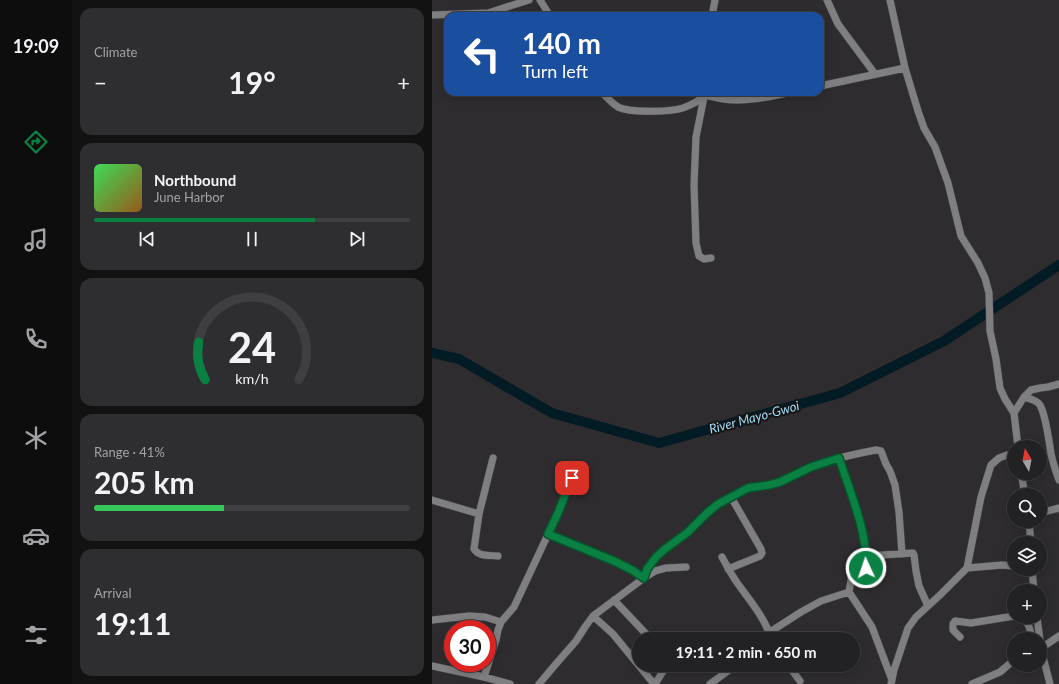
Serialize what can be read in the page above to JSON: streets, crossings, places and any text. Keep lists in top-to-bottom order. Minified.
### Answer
{"water":["River Mayo-Gwoi"],"north":"top","page":{"tabs":"19:09","tile":["Climate",["Range · 41%","205 km"],["Arrival","19:11"]],"turn":["140 m","Turn left"],"heat":["−","19°","+"],"song":["Northbound","June Harbor"],"map_buttons":["+","−"],"limit":"30","trip":"19:11 · 2 min · 650 m","gauge":["24","km/h"]}}
